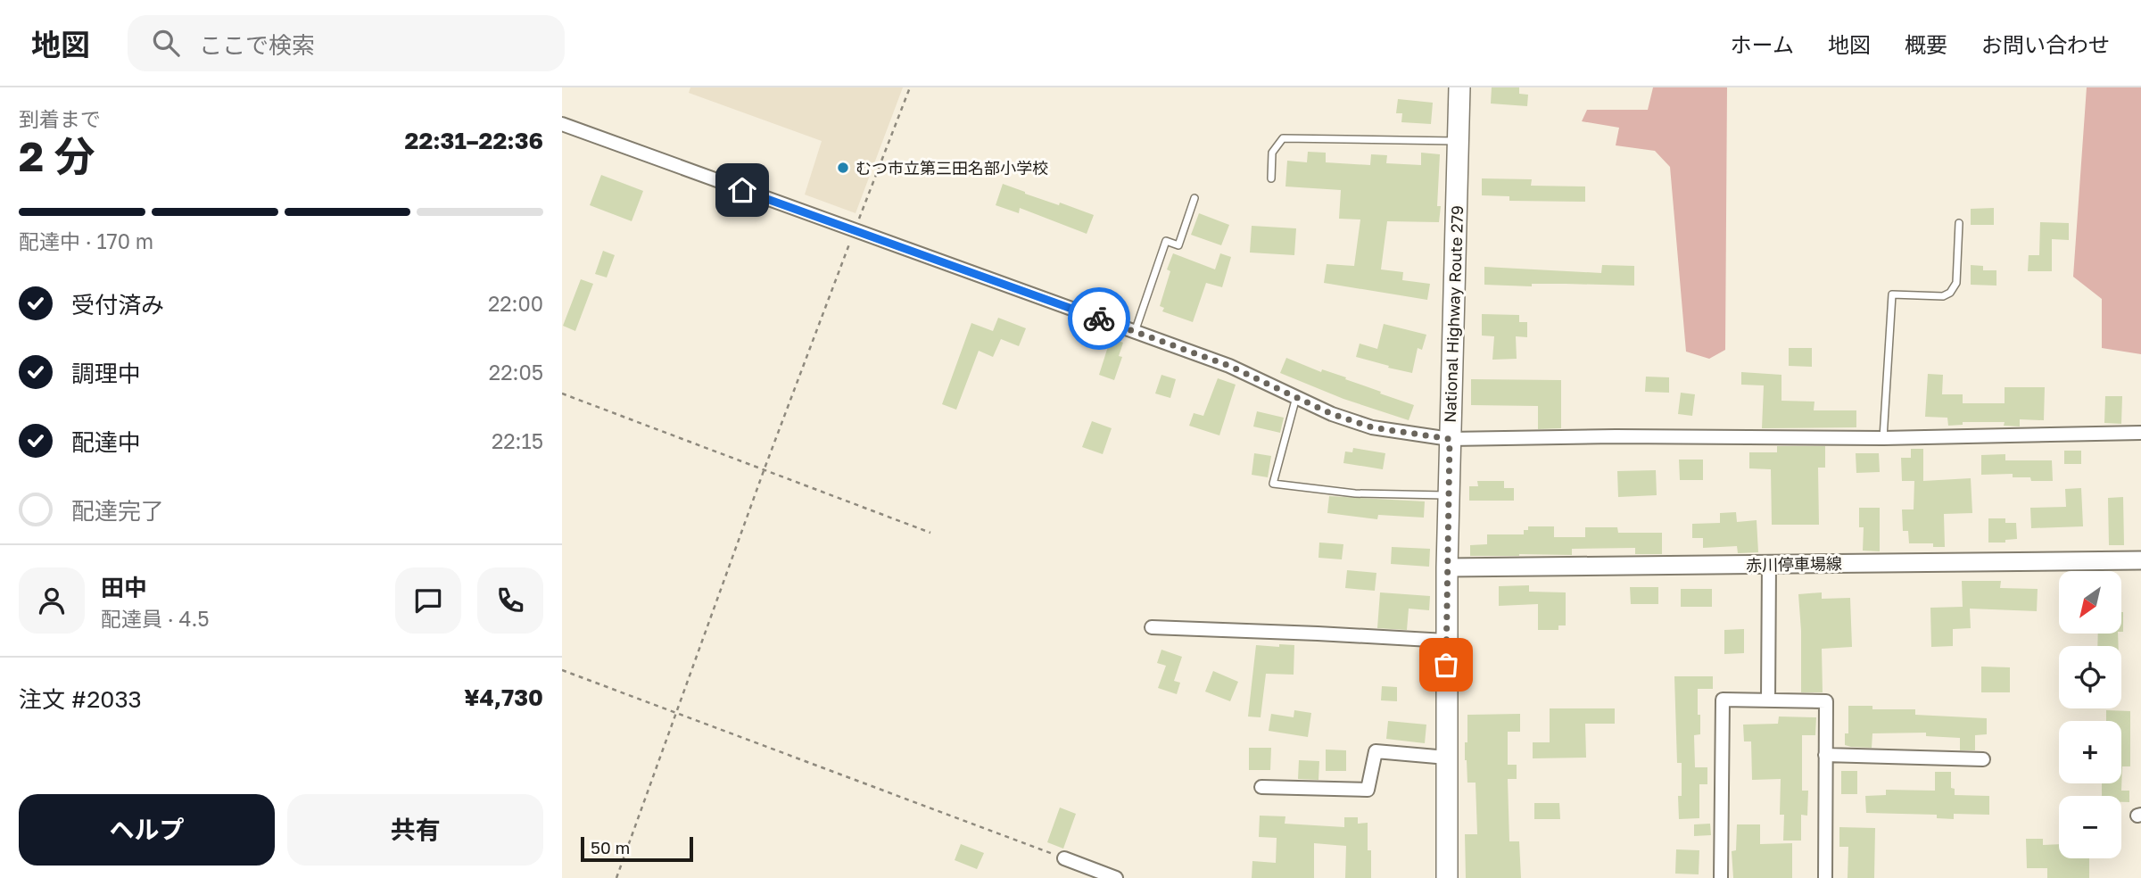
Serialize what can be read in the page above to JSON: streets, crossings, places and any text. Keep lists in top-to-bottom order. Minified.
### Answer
{"streets":{"highway":["National Highway Route 279"],"main road":["赤川停車場線"]},"crossings":[["National Highway Route 279","赤川停車場線"]],"places":["むつ市立第三田名部小学校"],"scale_bar":"50 m","north":"bottom left","page":{"header":"地図","search":"ここで検索","nav":["ホーム","地図","概要","お問い合わせ"],"heading":["2 分","到着まで","22:31–22:36"],"panel":["田中","配達員 · 4.5","注文 #2033","¥4,730"],"bar":"配達中 · 170 m","list":[["受付済み","22:00"],["調理中","22:05"],["配達中","22:15"],"配達完了"],"map_buttons":["+","−"],"buttons":["ヘルプ","共有"],"scale":"50 m"}}
